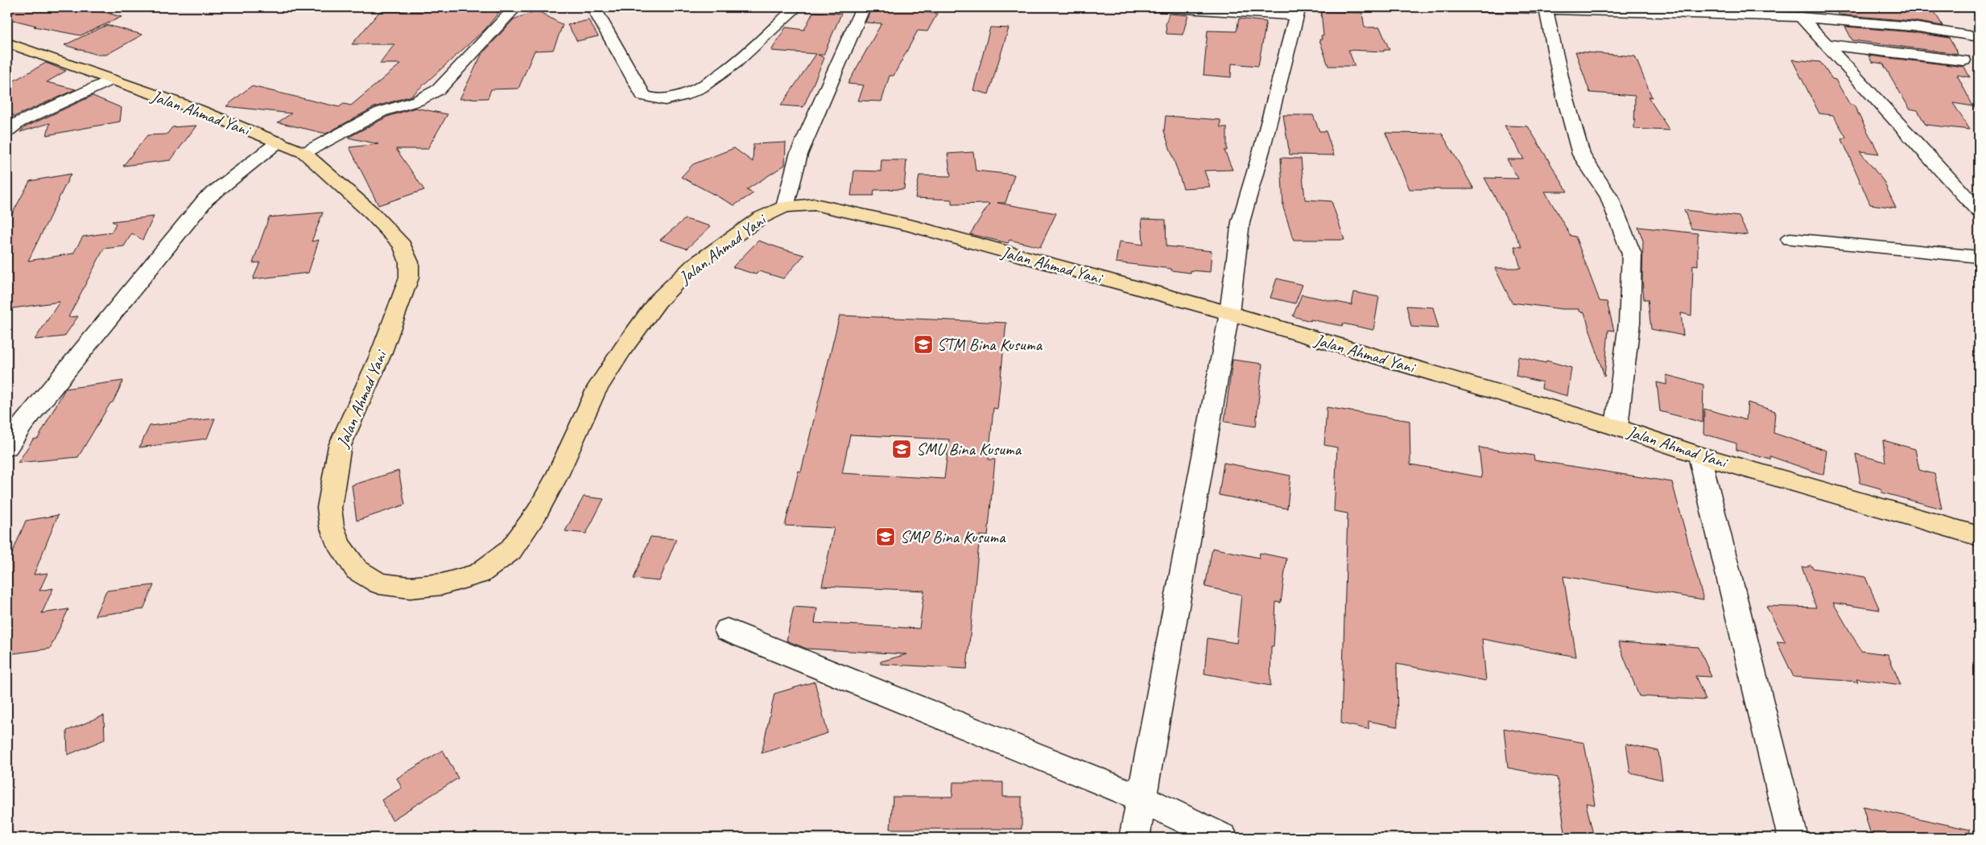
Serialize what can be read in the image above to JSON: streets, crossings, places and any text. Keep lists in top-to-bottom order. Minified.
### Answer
{"streets":{"highway":["Jalan Ahmad Yani"]},"places":{"school or university":["STM Bina Kusuma","SMU Bina Kusuma","SMP Bina Kusuma"]}}
